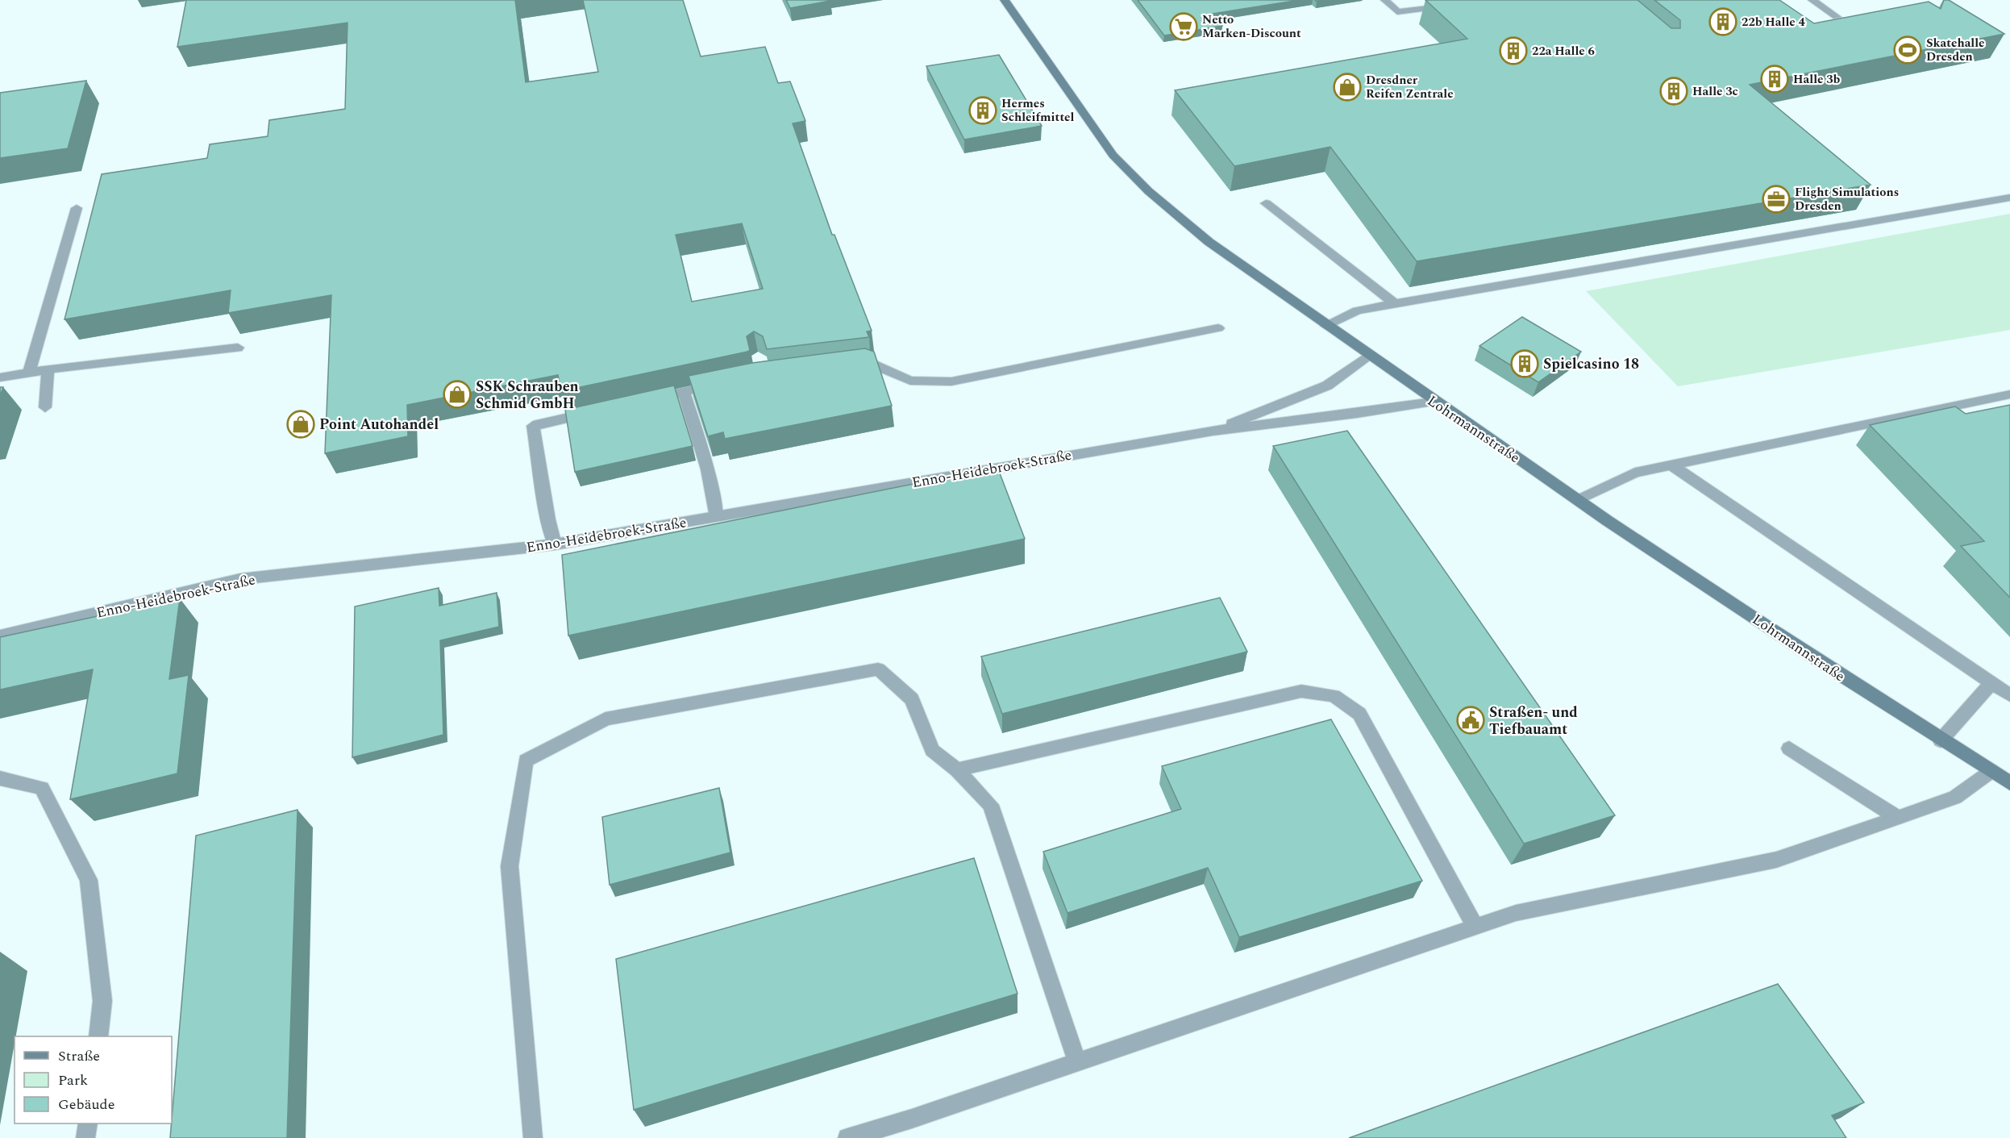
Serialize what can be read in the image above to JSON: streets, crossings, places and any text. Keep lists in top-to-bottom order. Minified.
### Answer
{"streets":{"street":["Lohrmannstraße","Enno-Heidebroek-Straße"]},"crossings":[["Lohrmannstraße","Enno-Heidebroek-Straße"]],"places":{"building":["22b Halle 4","22a Halle 6","Halle 3b","Halle 3c","Hermes Schleifmittel","Spielcasino 18"],"supermarket":["Netto Marken-Discount"],"sports":["Skatehalle Dresden"],"shop":["Dresdner Reifen Zentrale","SSK Schrauben Schmid GmbH","Point Autohandel"],"office":["Flight Simulations Dresden"],"public building":["Straßen- und Tiefbauamt"]},"legend":["Straße","Park","Gebäude"]}
